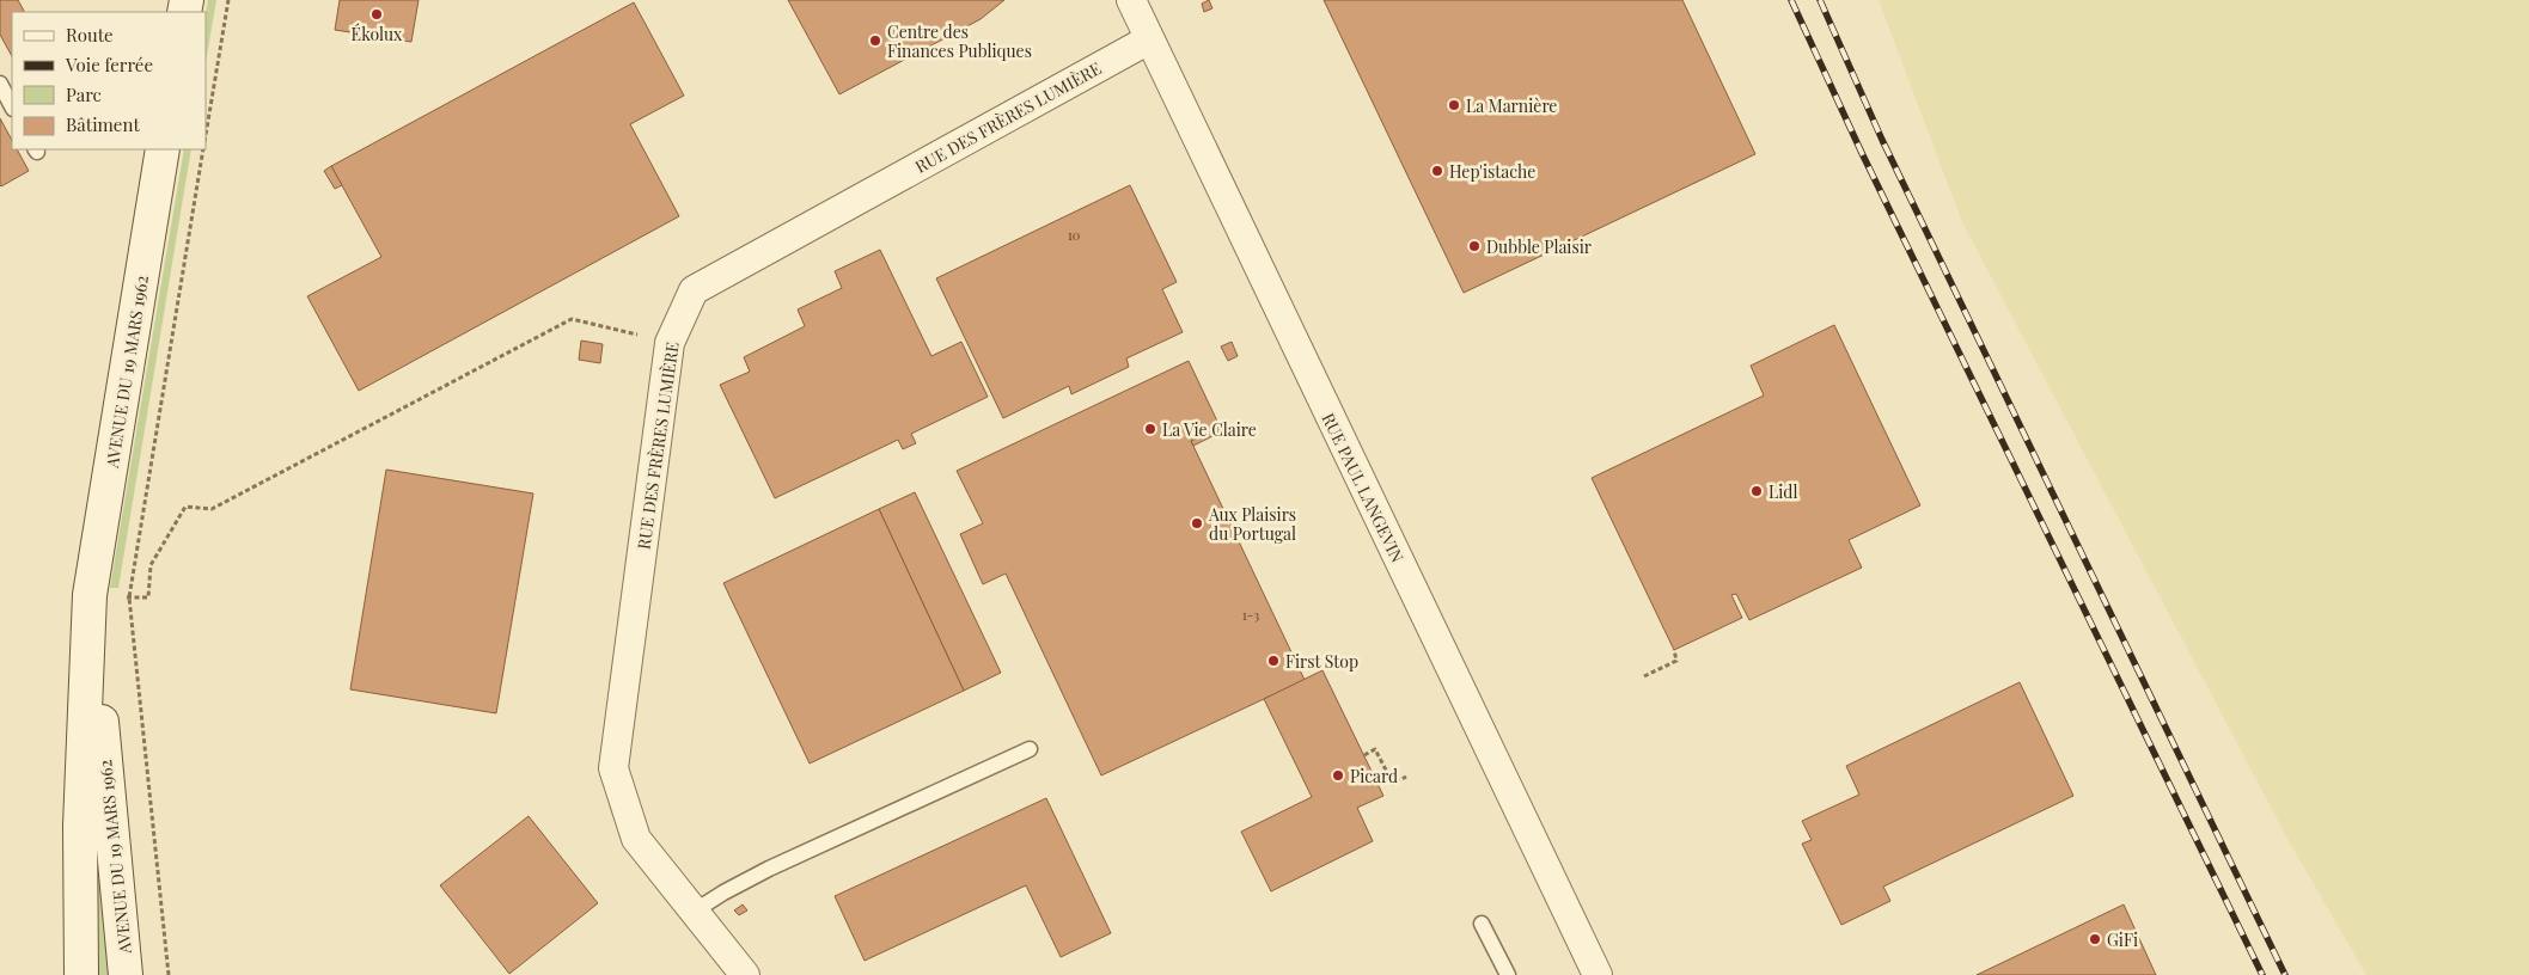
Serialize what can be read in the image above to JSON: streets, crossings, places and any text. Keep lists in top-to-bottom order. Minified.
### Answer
{"streets":{"main road":["AVENUE DU 19 MARS 1962"],"street":["RUE DES FRÈRES LUMIÈRE","RUE PAUL LANGEVIN"]},"crossings":[["RUE DES FRÈRES LUMIÈRE","RUE PAUL LANGEVIN"]],"places":["Ékolux","Centre des Finances Publiques","La Marnière","Hep'istache","Dubble Plaisir","La Vie Claire","Lidl","Aux Plaisirs du Portugal","First Stop","Picard","GiFi"],"house_numbers":["10","1-3"],"legend":["Route","Voie ferrée","Parc","Bâtiment"]}
